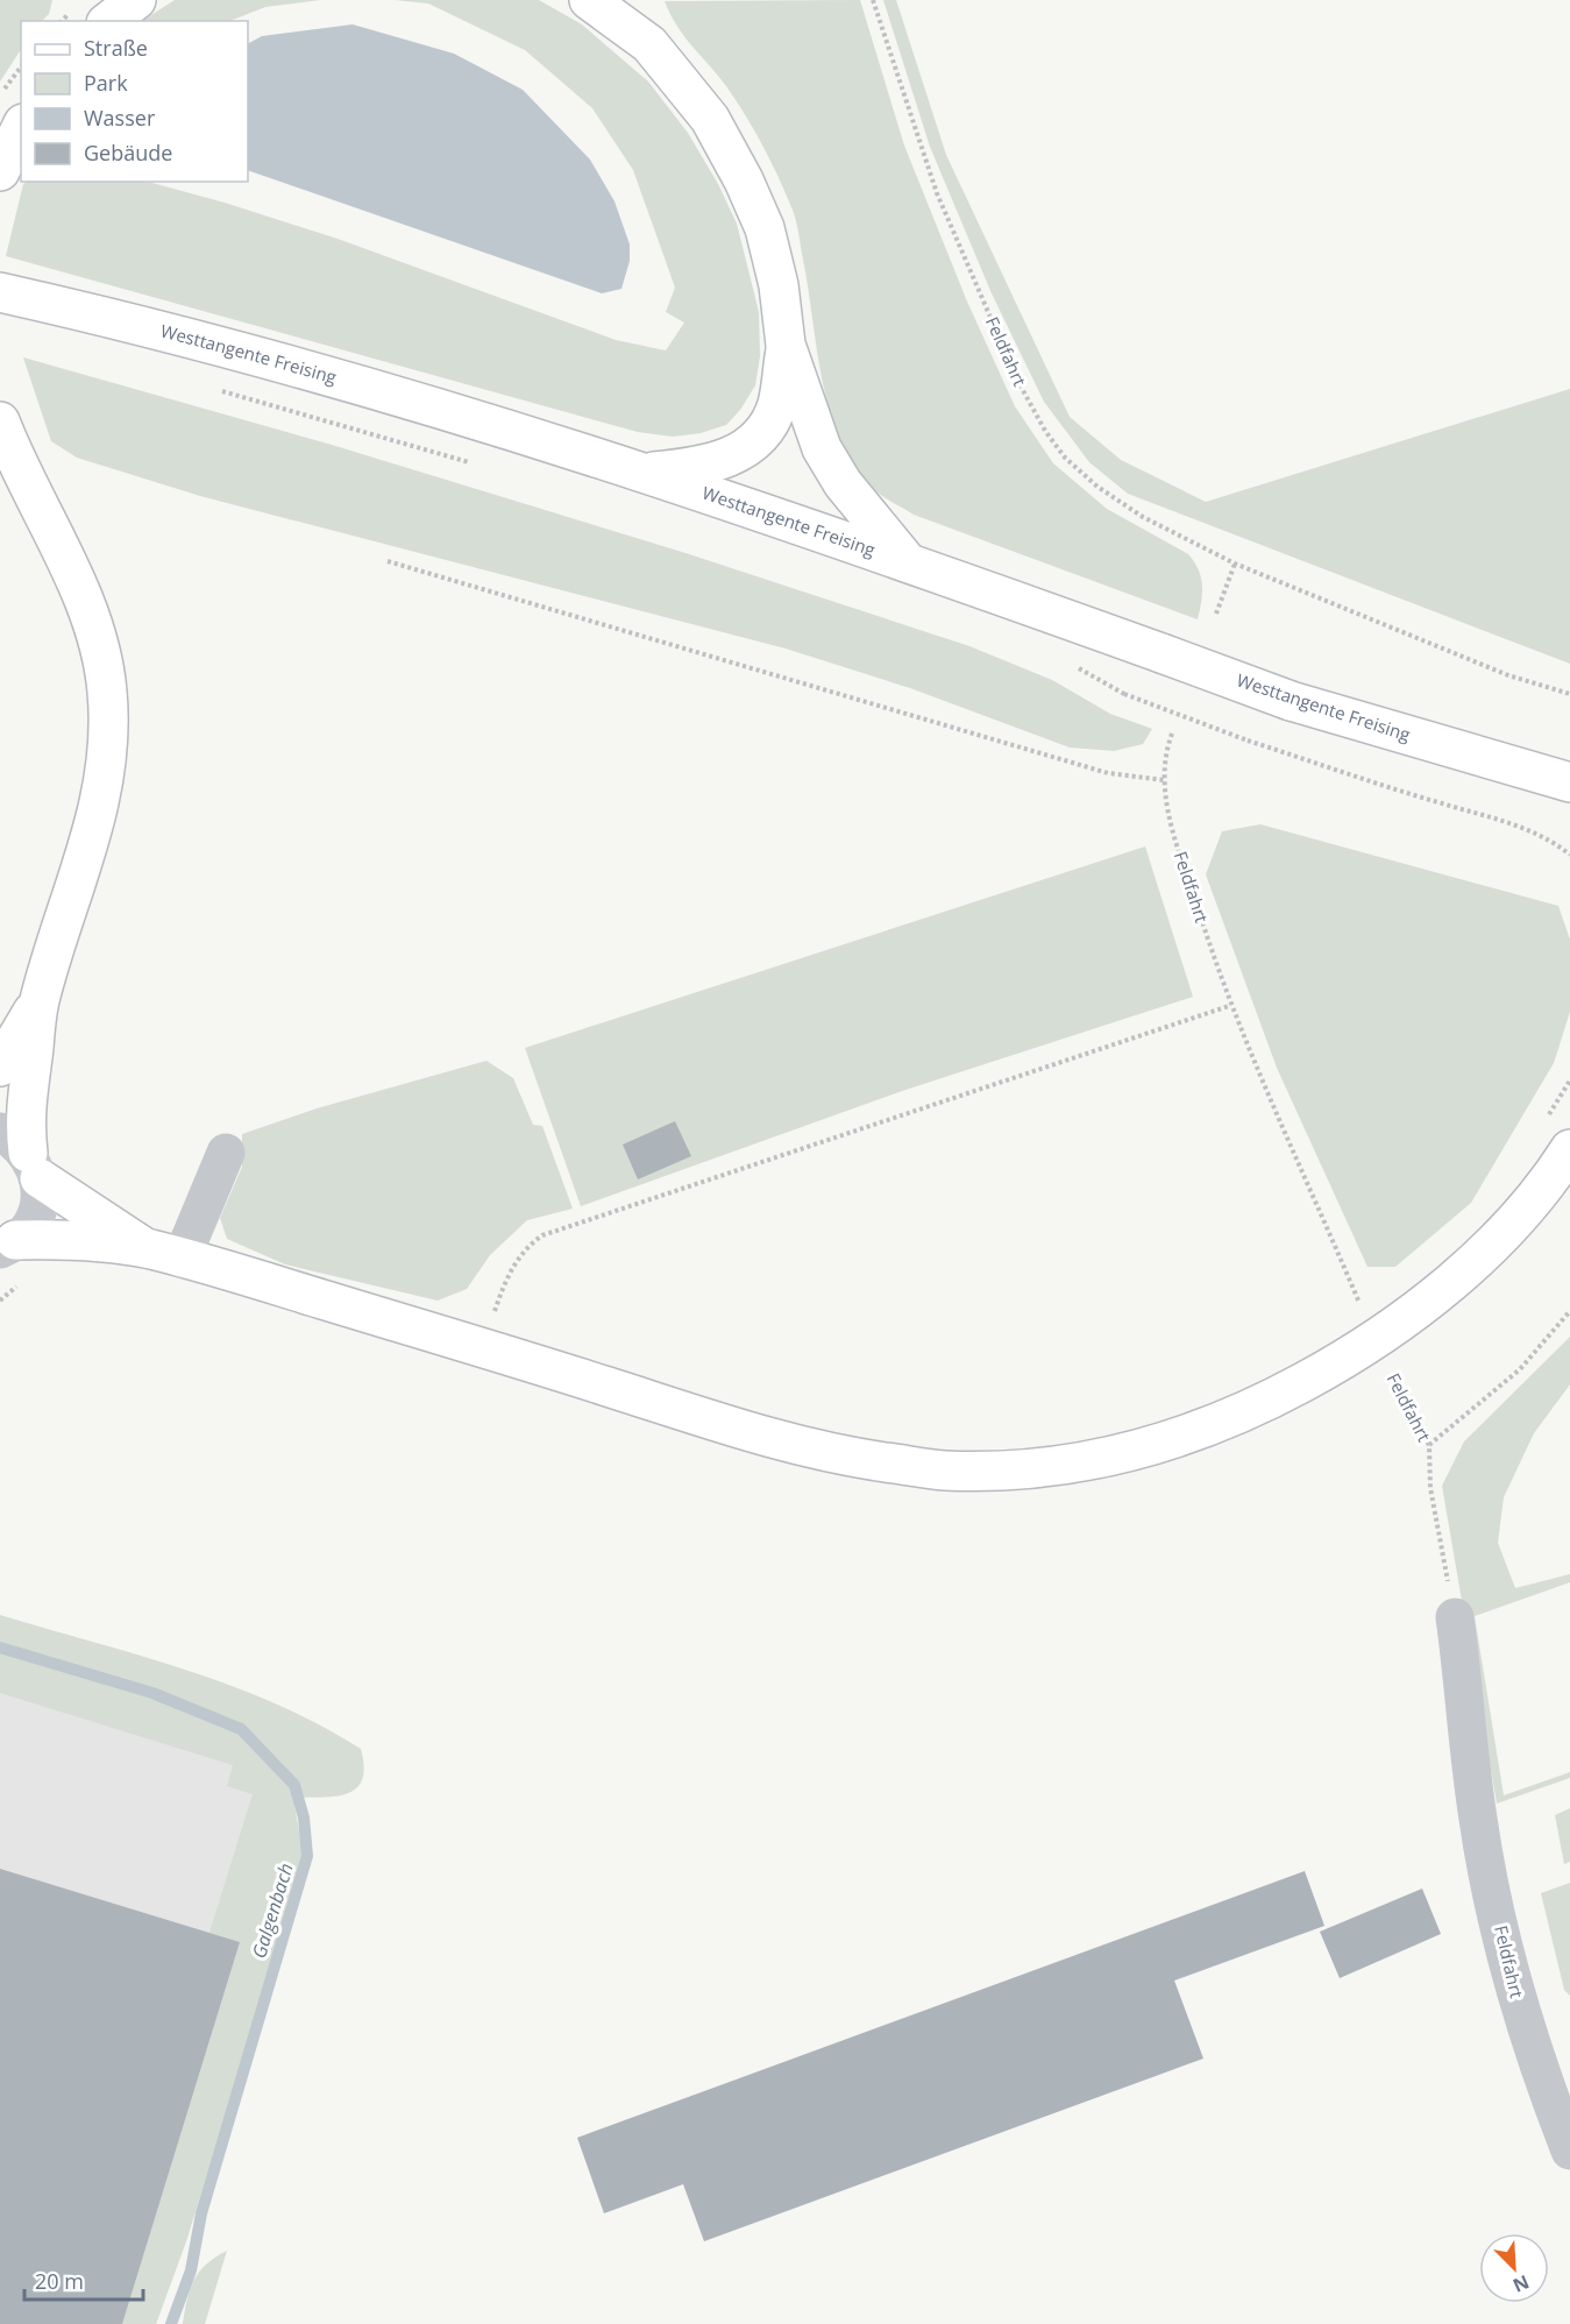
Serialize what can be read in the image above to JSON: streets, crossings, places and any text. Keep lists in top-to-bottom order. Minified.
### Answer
{"streets":{"main road":["Westtangente Freising"],"street":["Feldfahrt"]},"water":["Galgenbach"],"legend":["Straße","Park","Wasser","Gebäude"],"scale_bar":"20 m","north":"bottom right"}
